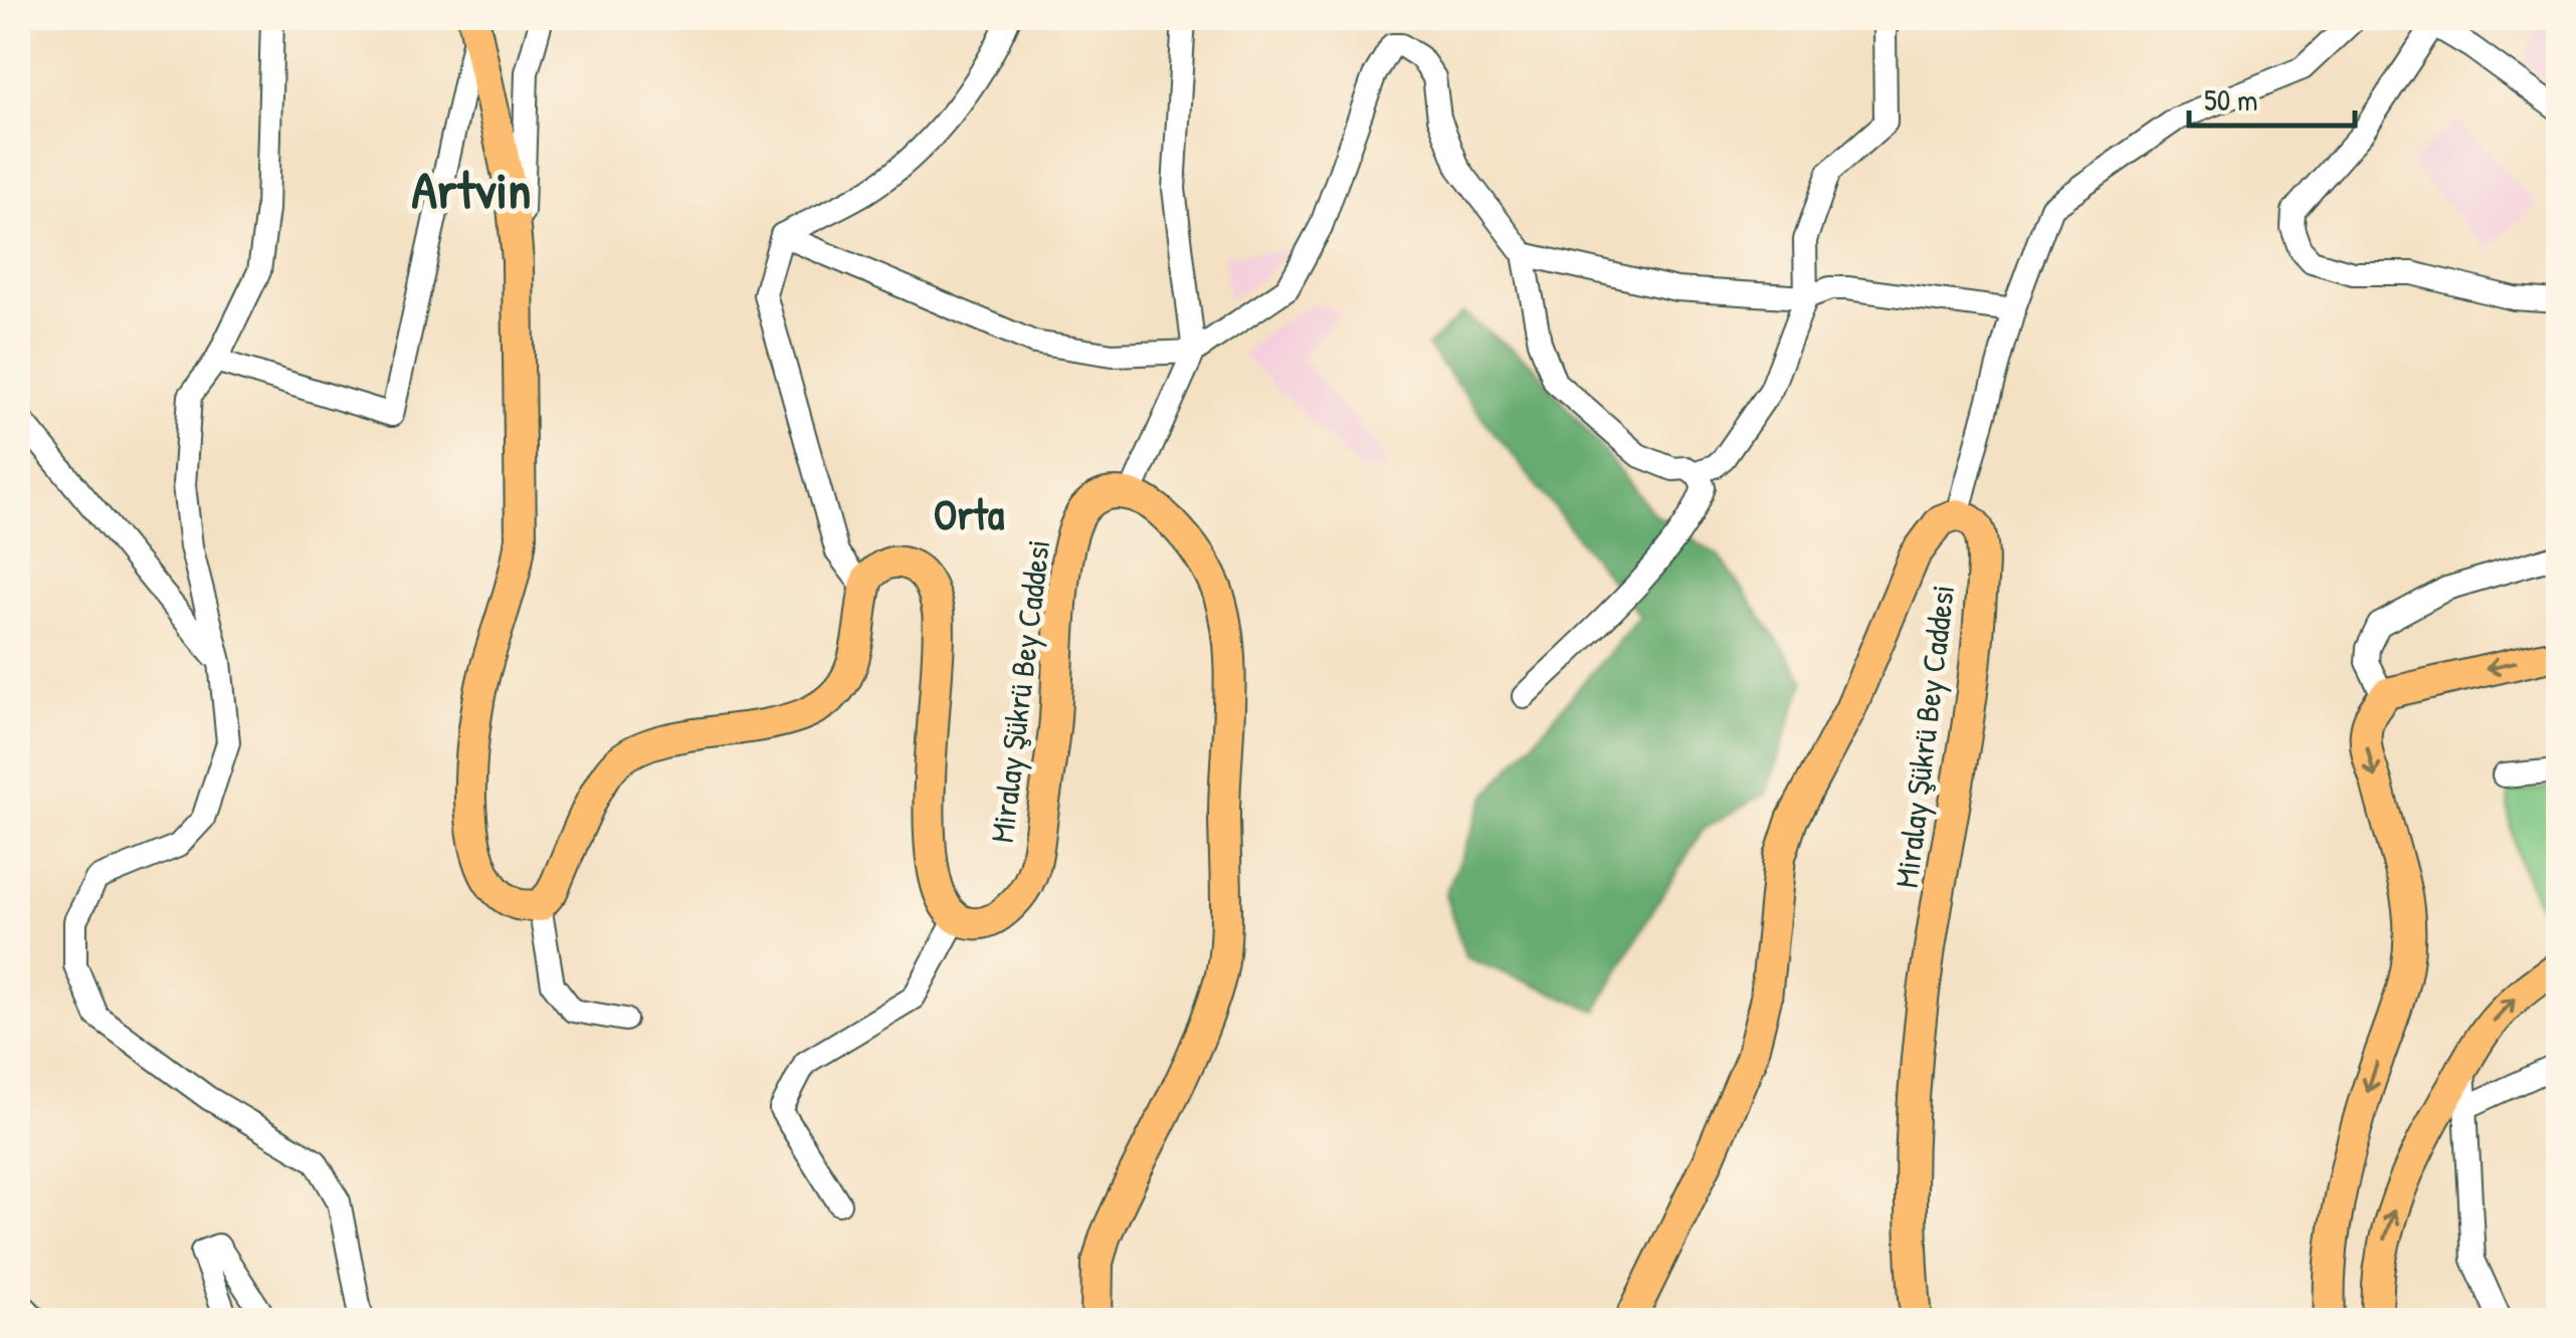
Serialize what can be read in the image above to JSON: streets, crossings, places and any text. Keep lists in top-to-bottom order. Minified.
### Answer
{"streets":{"main road":["Miralay Şükrü Bey Caddesi"]},"districts":["Artvin","Orta"],"scale_bar":"50 m"}
